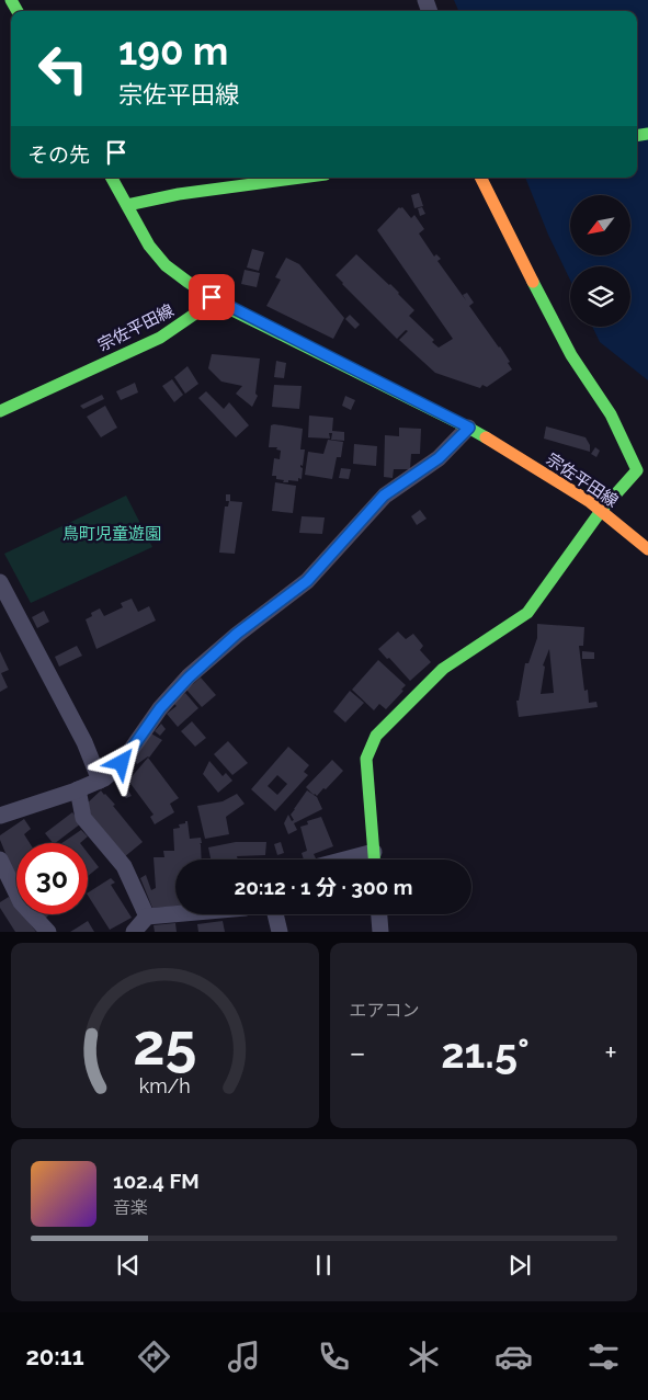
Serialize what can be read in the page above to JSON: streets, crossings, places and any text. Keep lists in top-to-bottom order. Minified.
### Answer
{"streets":{"street":["宗佐平田線"]},"parks":["鳥町児童遊園"],"north":"bottom left","page":{"turn":["190 m","宗佐平田線"],"then":"その先","limit":"30","trip":"20:12 · 1 分 · 300 m","tile":"エアコン","heat":["−","21.5°","+"],"song":["102.4 FM","音楽"],"tabs":"20:11","gauge":["25","km/h"]}}
